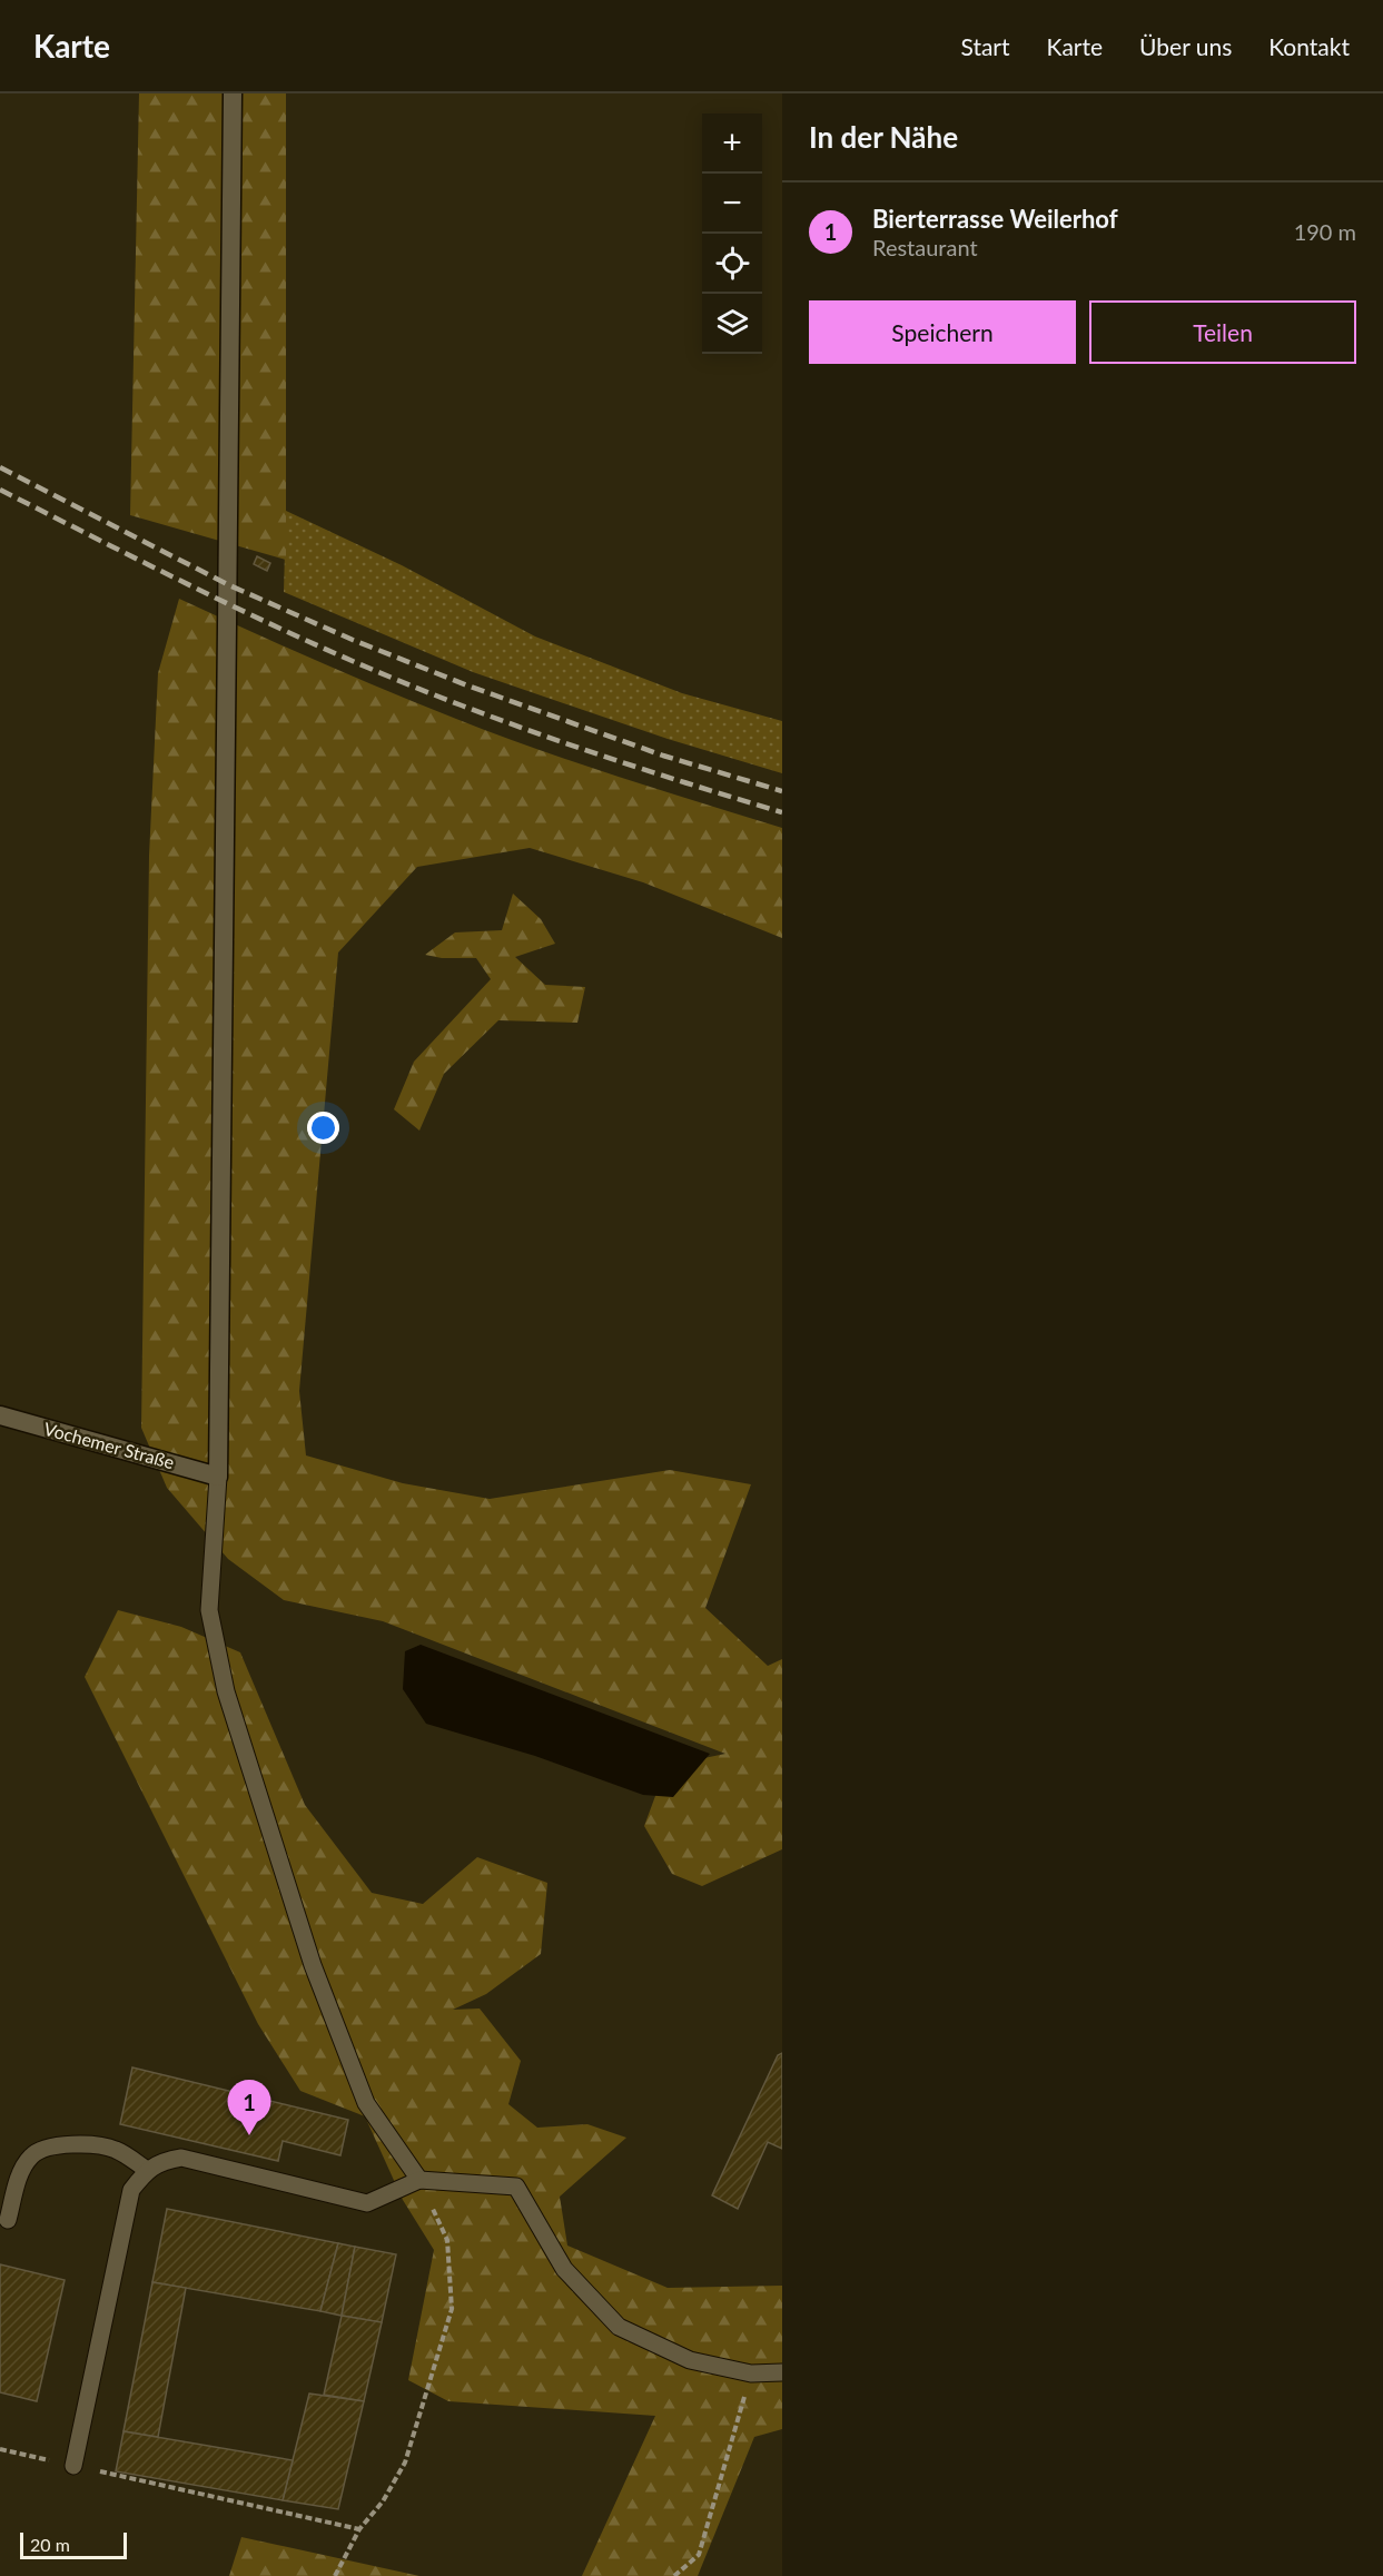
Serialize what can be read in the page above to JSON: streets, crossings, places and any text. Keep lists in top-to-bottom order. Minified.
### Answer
{"streets":{"street":["Vochemer Straße"]},"scale_bar":"20 m","page":{"header":"Karte","nav":["Start","Karte","Über uns","Kontakt"],"heading":"In der Nähe","map_buttons":["+","−"],"list":[{"mark":"1","name":"Bierterrasse Weilerhof","note":"Restaurant","value":"190 m"}],"buttons":["Speichern","Teilen"],"pins":"1","scale":"20 m"}}
